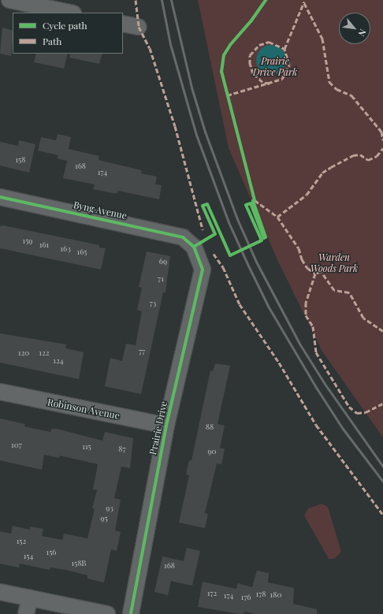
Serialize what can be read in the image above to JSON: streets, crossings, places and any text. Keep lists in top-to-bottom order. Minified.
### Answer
{"streets":{"street":["Byng Avenue","Robinson Avenue","Prairie Drive"]},"crossings":[["Byng Avenue","Prairie Drive"],["Robinson Avenue","Prairie Drive"]],"parks":["Prairie Drive Park","Warden Woods Park"],"house_numbers":["158","168","174","159","161","163","165","69","71","73","77","120","122","124","88","107","115","87","90","93","95","152","156","154","158B","168","172","178","180","174","176"],"legend":["Cycle path","Path"],"north":"bottom right"}
